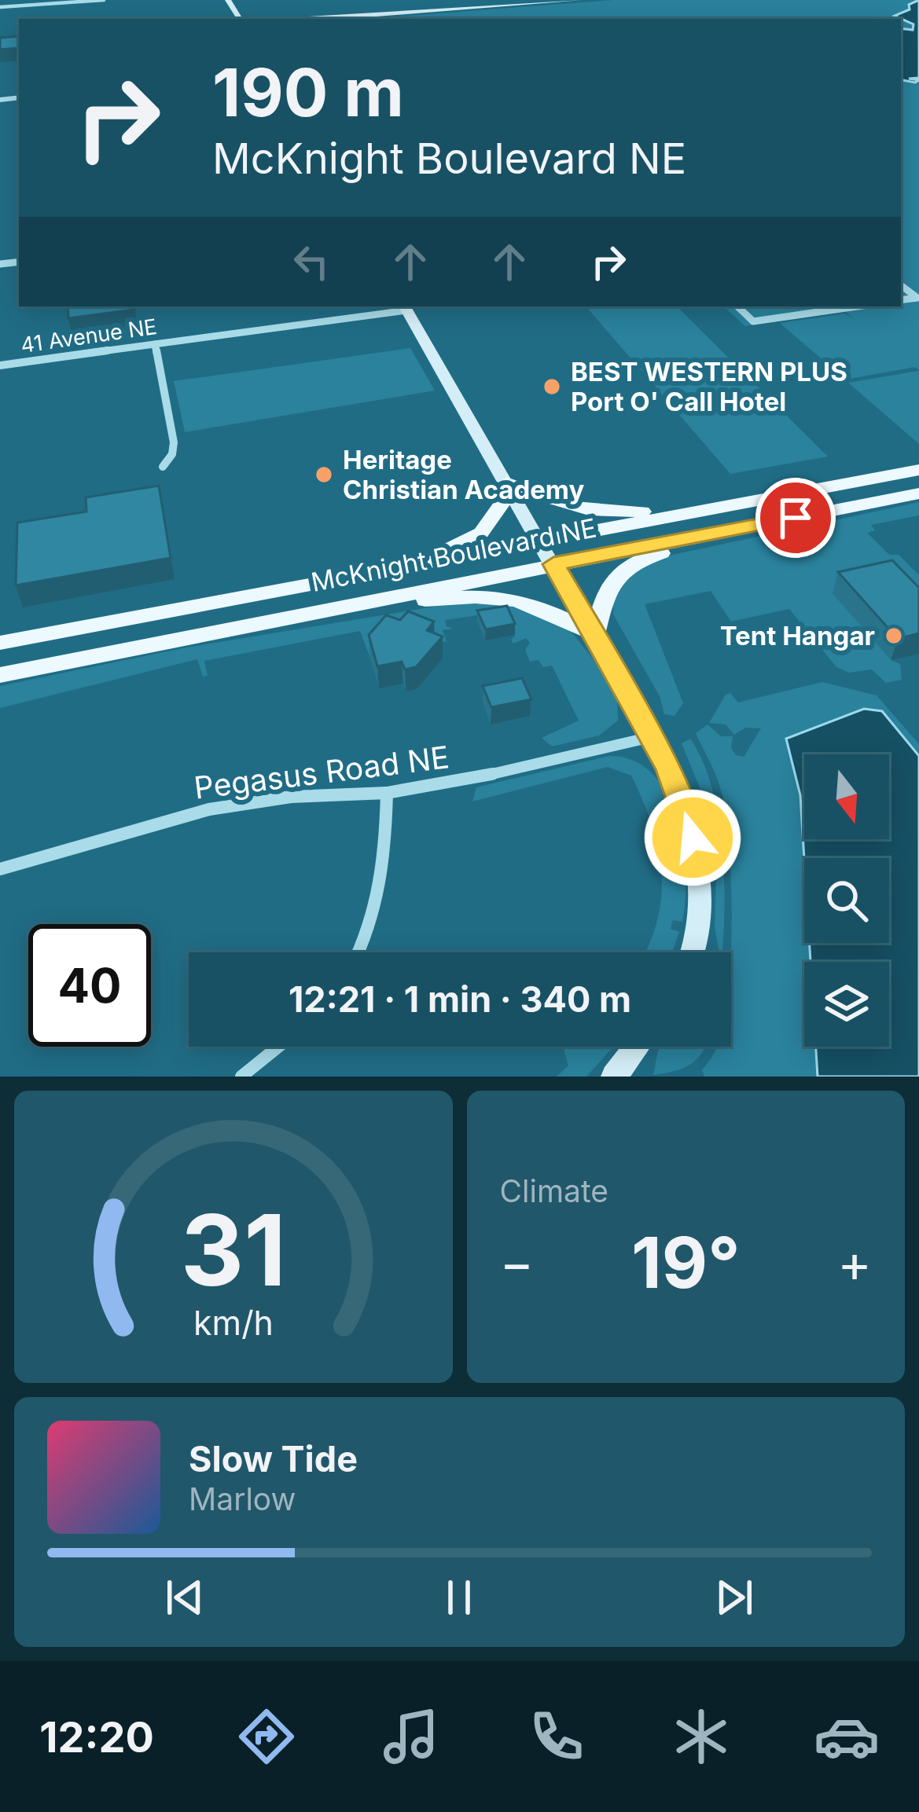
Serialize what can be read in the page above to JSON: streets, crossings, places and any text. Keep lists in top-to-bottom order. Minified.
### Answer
{"streets":{"main road":["McKnight Boulevard NE"],"street":["41 Avenue NE","Pegasus Road NE"]},"places":["BEST WESTERN PLUS Port O' Call Hotel","Heritage Christian Academy","Tent Hangar"],"north":"bottom","page":{"turn":["190 m","McKnight Boulevard NE"],"limit":"40","trip":"12:21 · 1 min · 340 m","tile":"Climate","heat":["−","19°","+"],"song":["Slow Tide","Marlow"],"tabs":"12:20","gauge":["31","km/h"]}}
